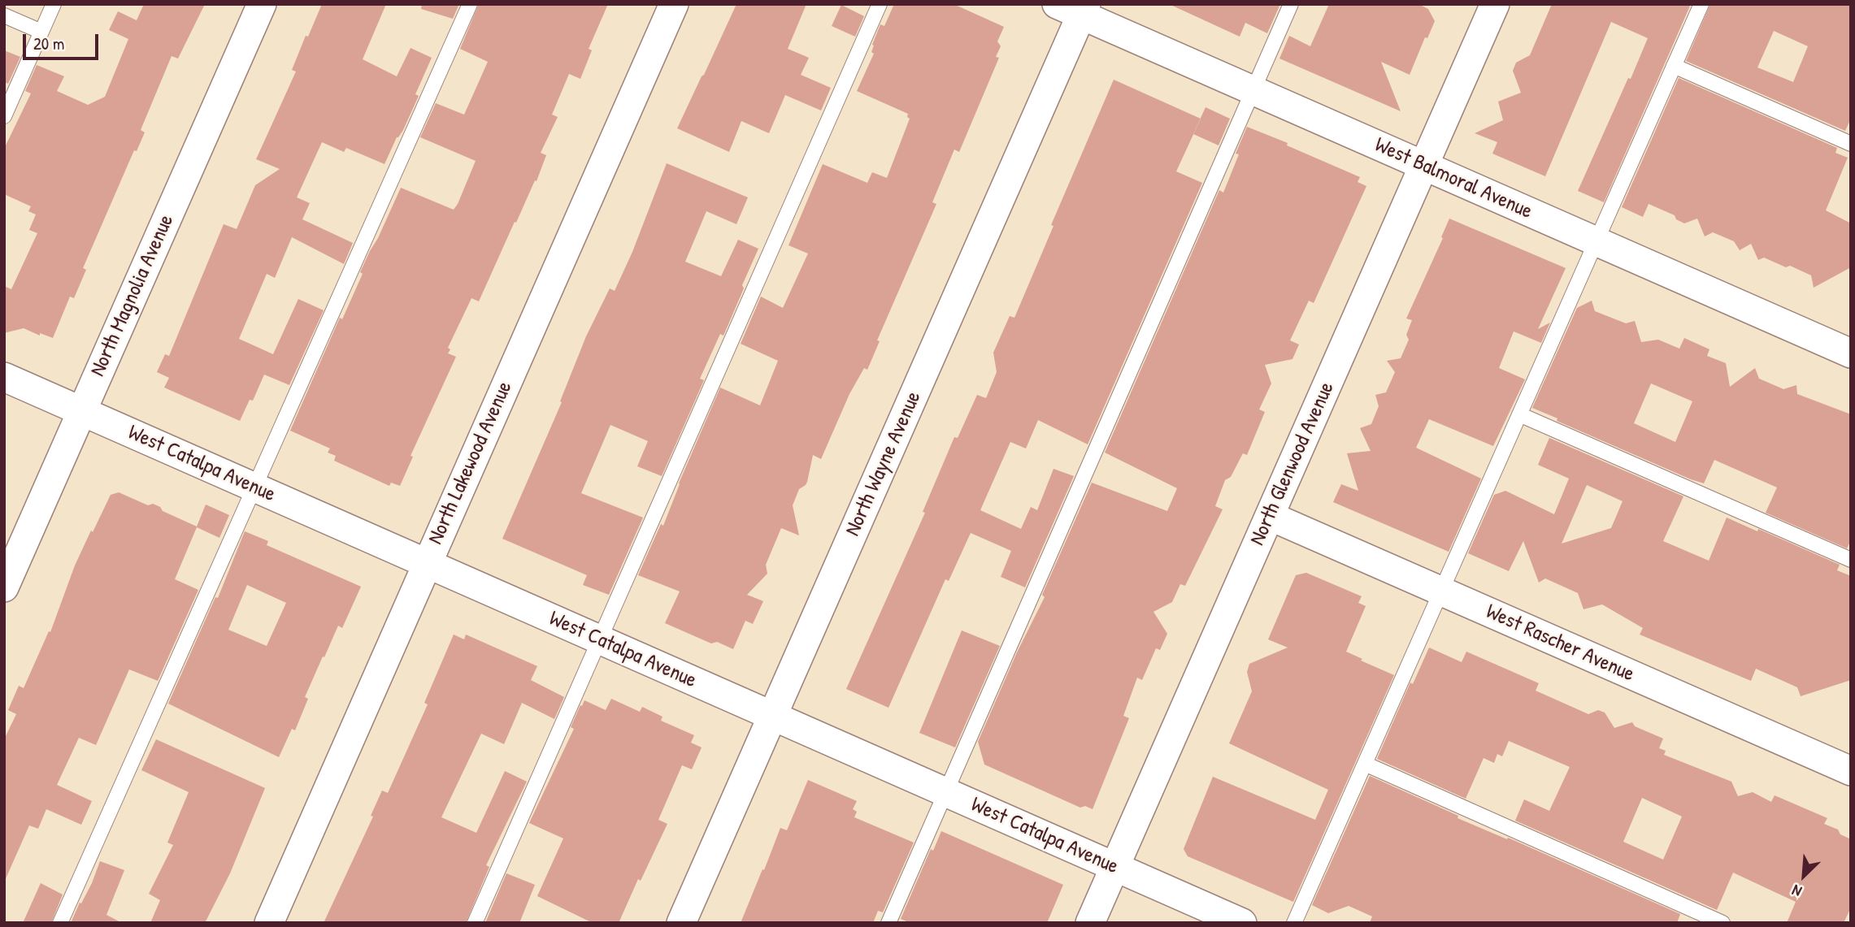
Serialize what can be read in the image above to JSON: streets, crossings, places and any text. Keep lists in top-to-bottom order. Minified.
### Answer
{"streets":{"street":["West Balmoral Avenue","North Magnolia Avenue","North Lakewood Avenue","West Catalpa Avenue","North Wayne Avenue","North Glenwood Avenue","West Rascher Avenue"]},"crossings":[["West Balmoral Avenue","North Wayne Avenue"],["West Balmoral Avenue","North Glenwood Avenue"],["North Magnolia Avenue","West Catalpa Avenue"],["North Lakewood Avenue","West Catalpa Avenue"],["West Catalpa Avenue","North Wayne Avenue"],["West Catalpa Avenue","North Glenwood Avenue"],["North Glenwood Avenue","West Rascher Avenue"]],"scale_bar":"20 m","north":"bottom left"}
